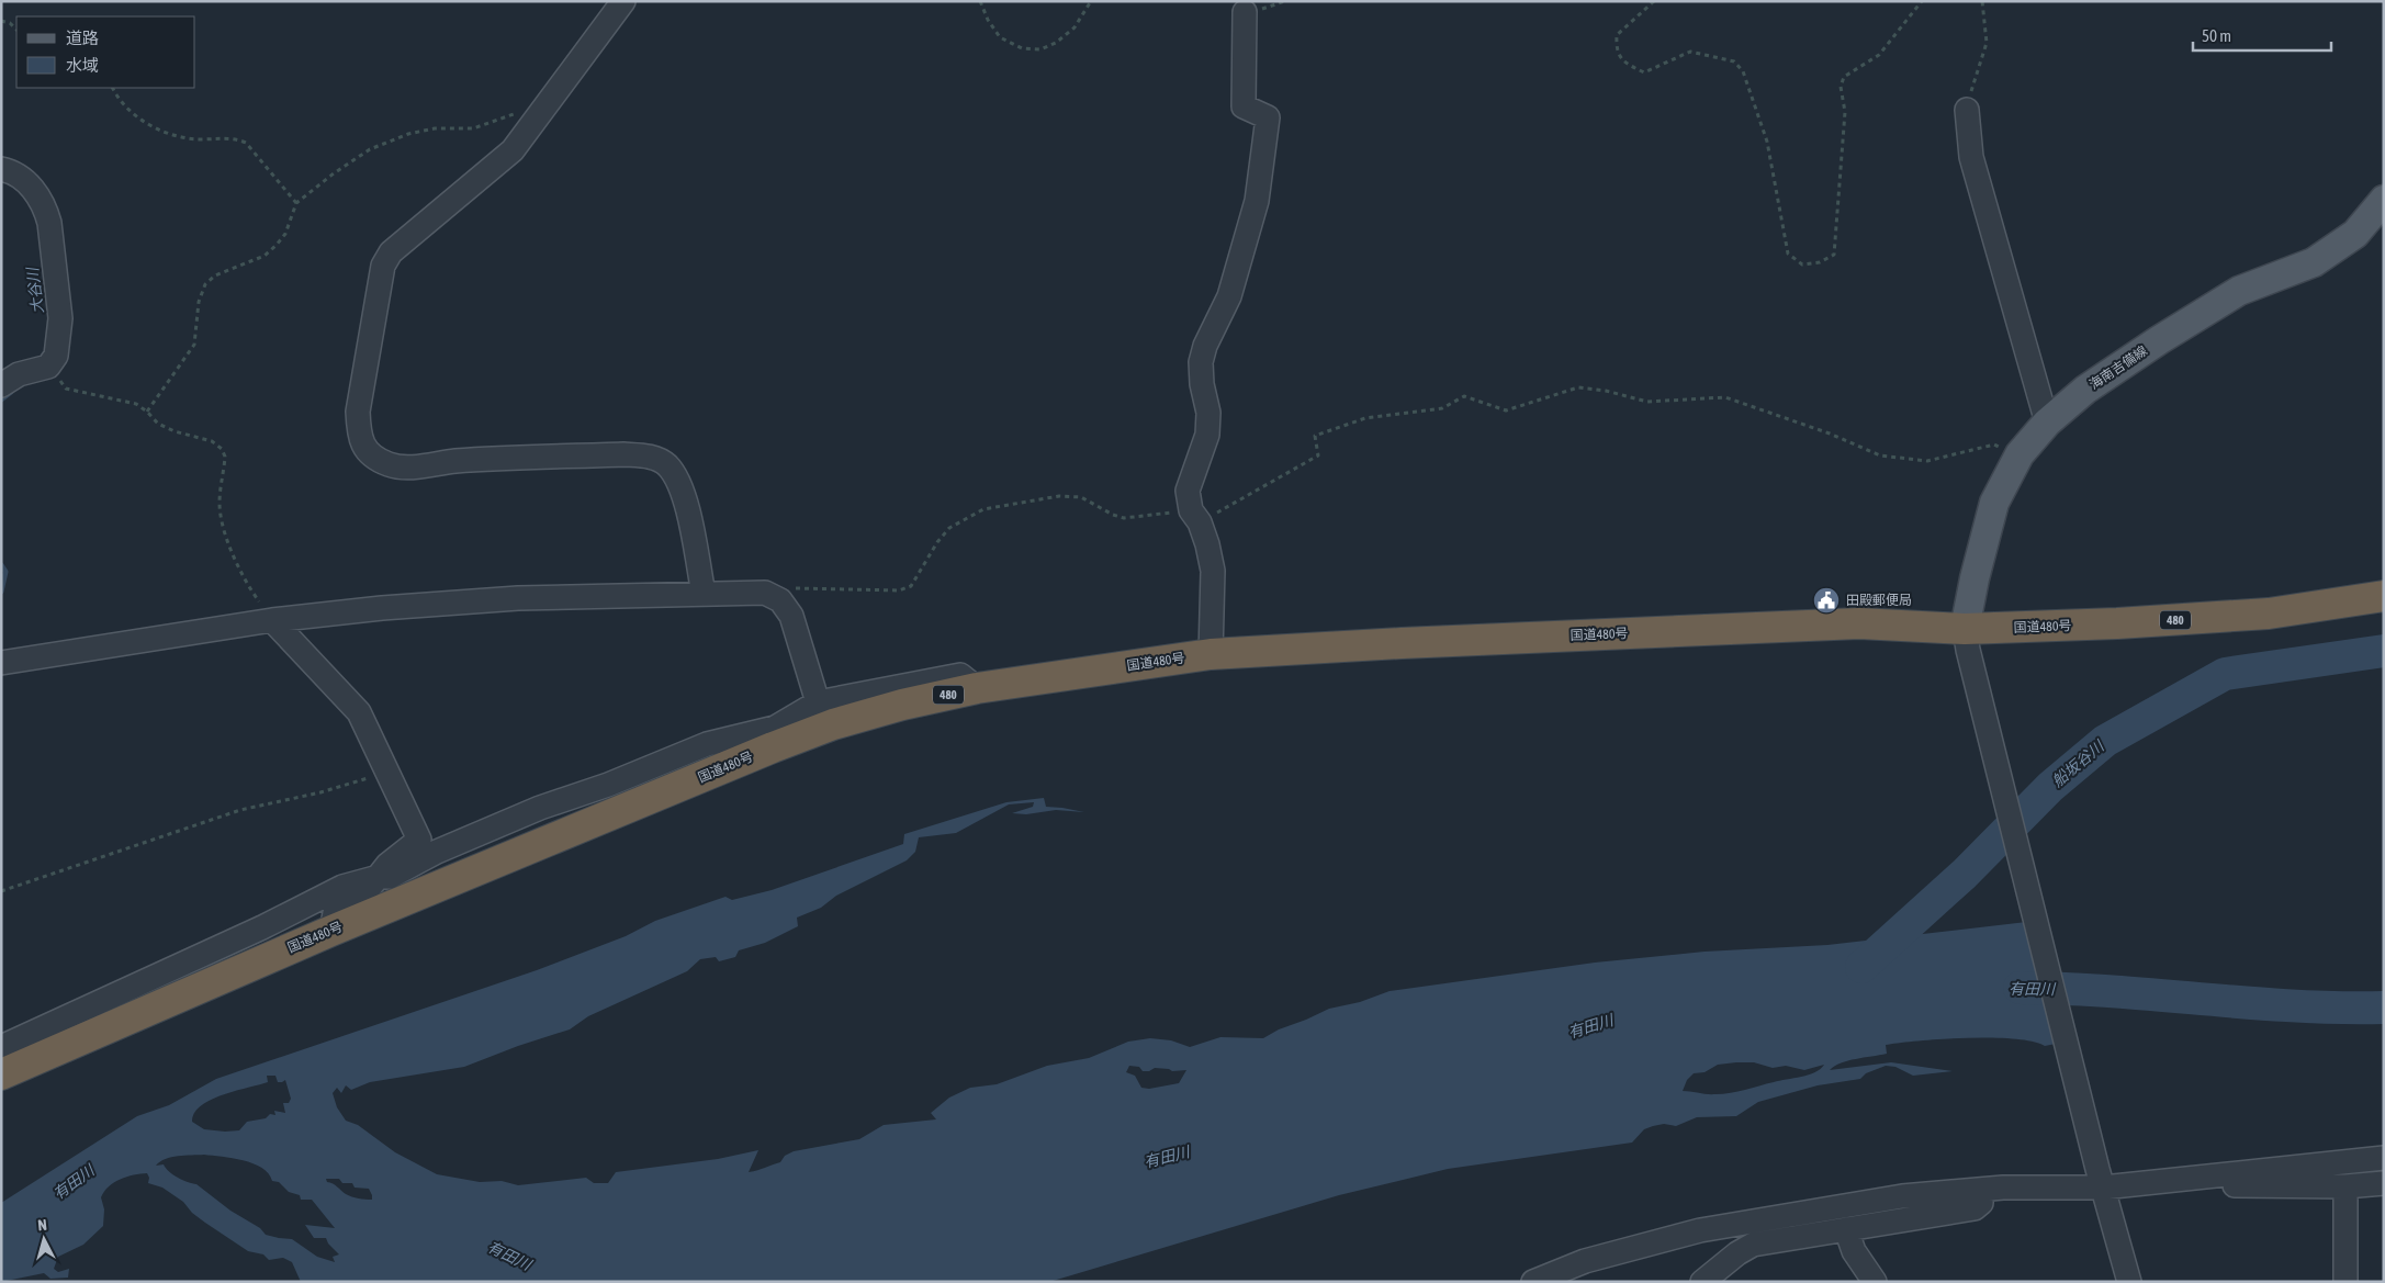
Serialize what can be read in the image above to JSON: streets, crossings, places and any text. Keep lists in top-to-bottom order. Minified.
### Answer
{"streets":{"highway":["480","国道480号"],"main road":["海南吉備線"]},"crossings":[["海南吉備線","国道480号"]],"water":["大谷川","船坂谷川","有田川"],"places":{"public building":["田殿郵便局"]},"legend":["道路","水域"],"scale_bar":"50 m","north":"top"}
